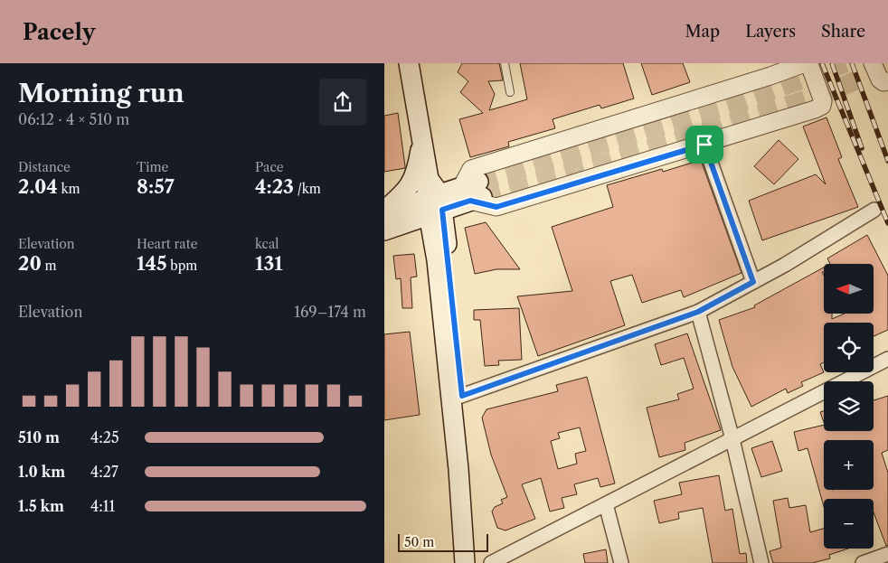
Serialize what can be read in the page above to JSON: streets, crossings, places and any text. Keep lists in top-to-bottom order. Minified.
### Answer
{"scale_bar":"50 m","north":"left","page":{"header":"Pacely","nav":["Map","Layers","Share"],"heading":["Morning run","06:12 · 4 × 510 m"],"stats":[["Distance","2.04 km"],["Time","8:57"],["Pace","4:23 /km"],["Elevation","20 m"],["Heart rate","145 bpm"],["kcal","131"]],"map_buttons":["+","−"],"chart":["Elevation","169–174 m"],"list":[{"name":"510 m","note":"4:25"},{"name":"1.0 km","note":"4:27"},{"name":"1.5 km","note":"4:11"}],"scale":"50 m"}}
